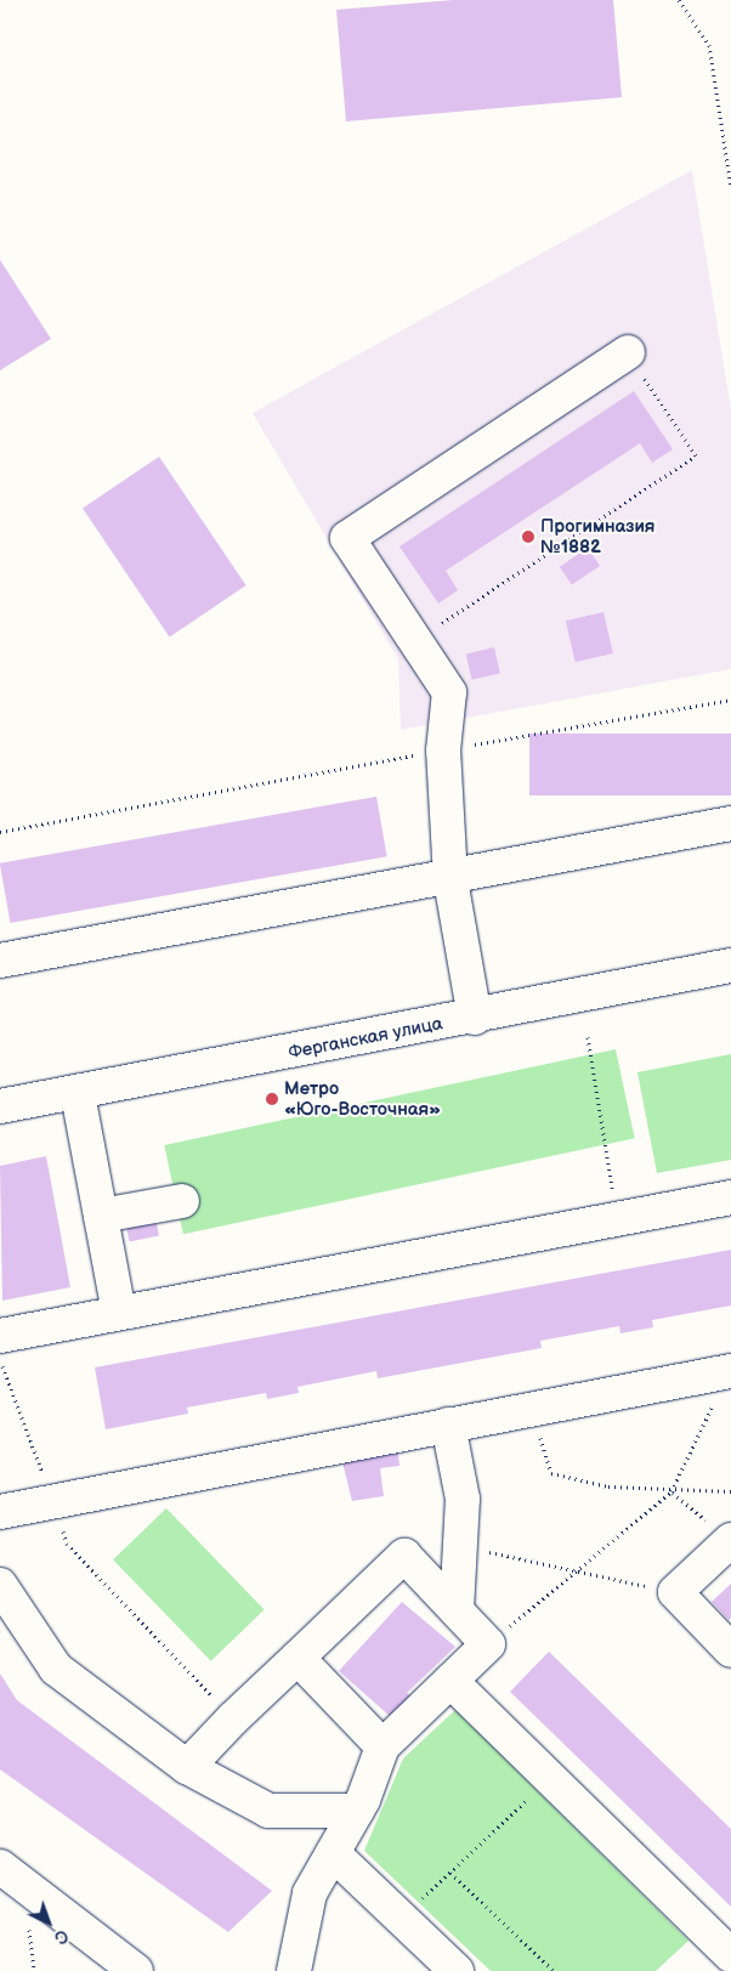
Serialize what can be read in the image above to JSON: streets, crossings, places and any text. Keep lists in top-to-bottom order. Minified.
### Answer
{"streets":{"street":["Ферганская улица"]},"places":["Прогимназия №1882","Метро «Юго-Восточная»"],"north":"bottom right"}
